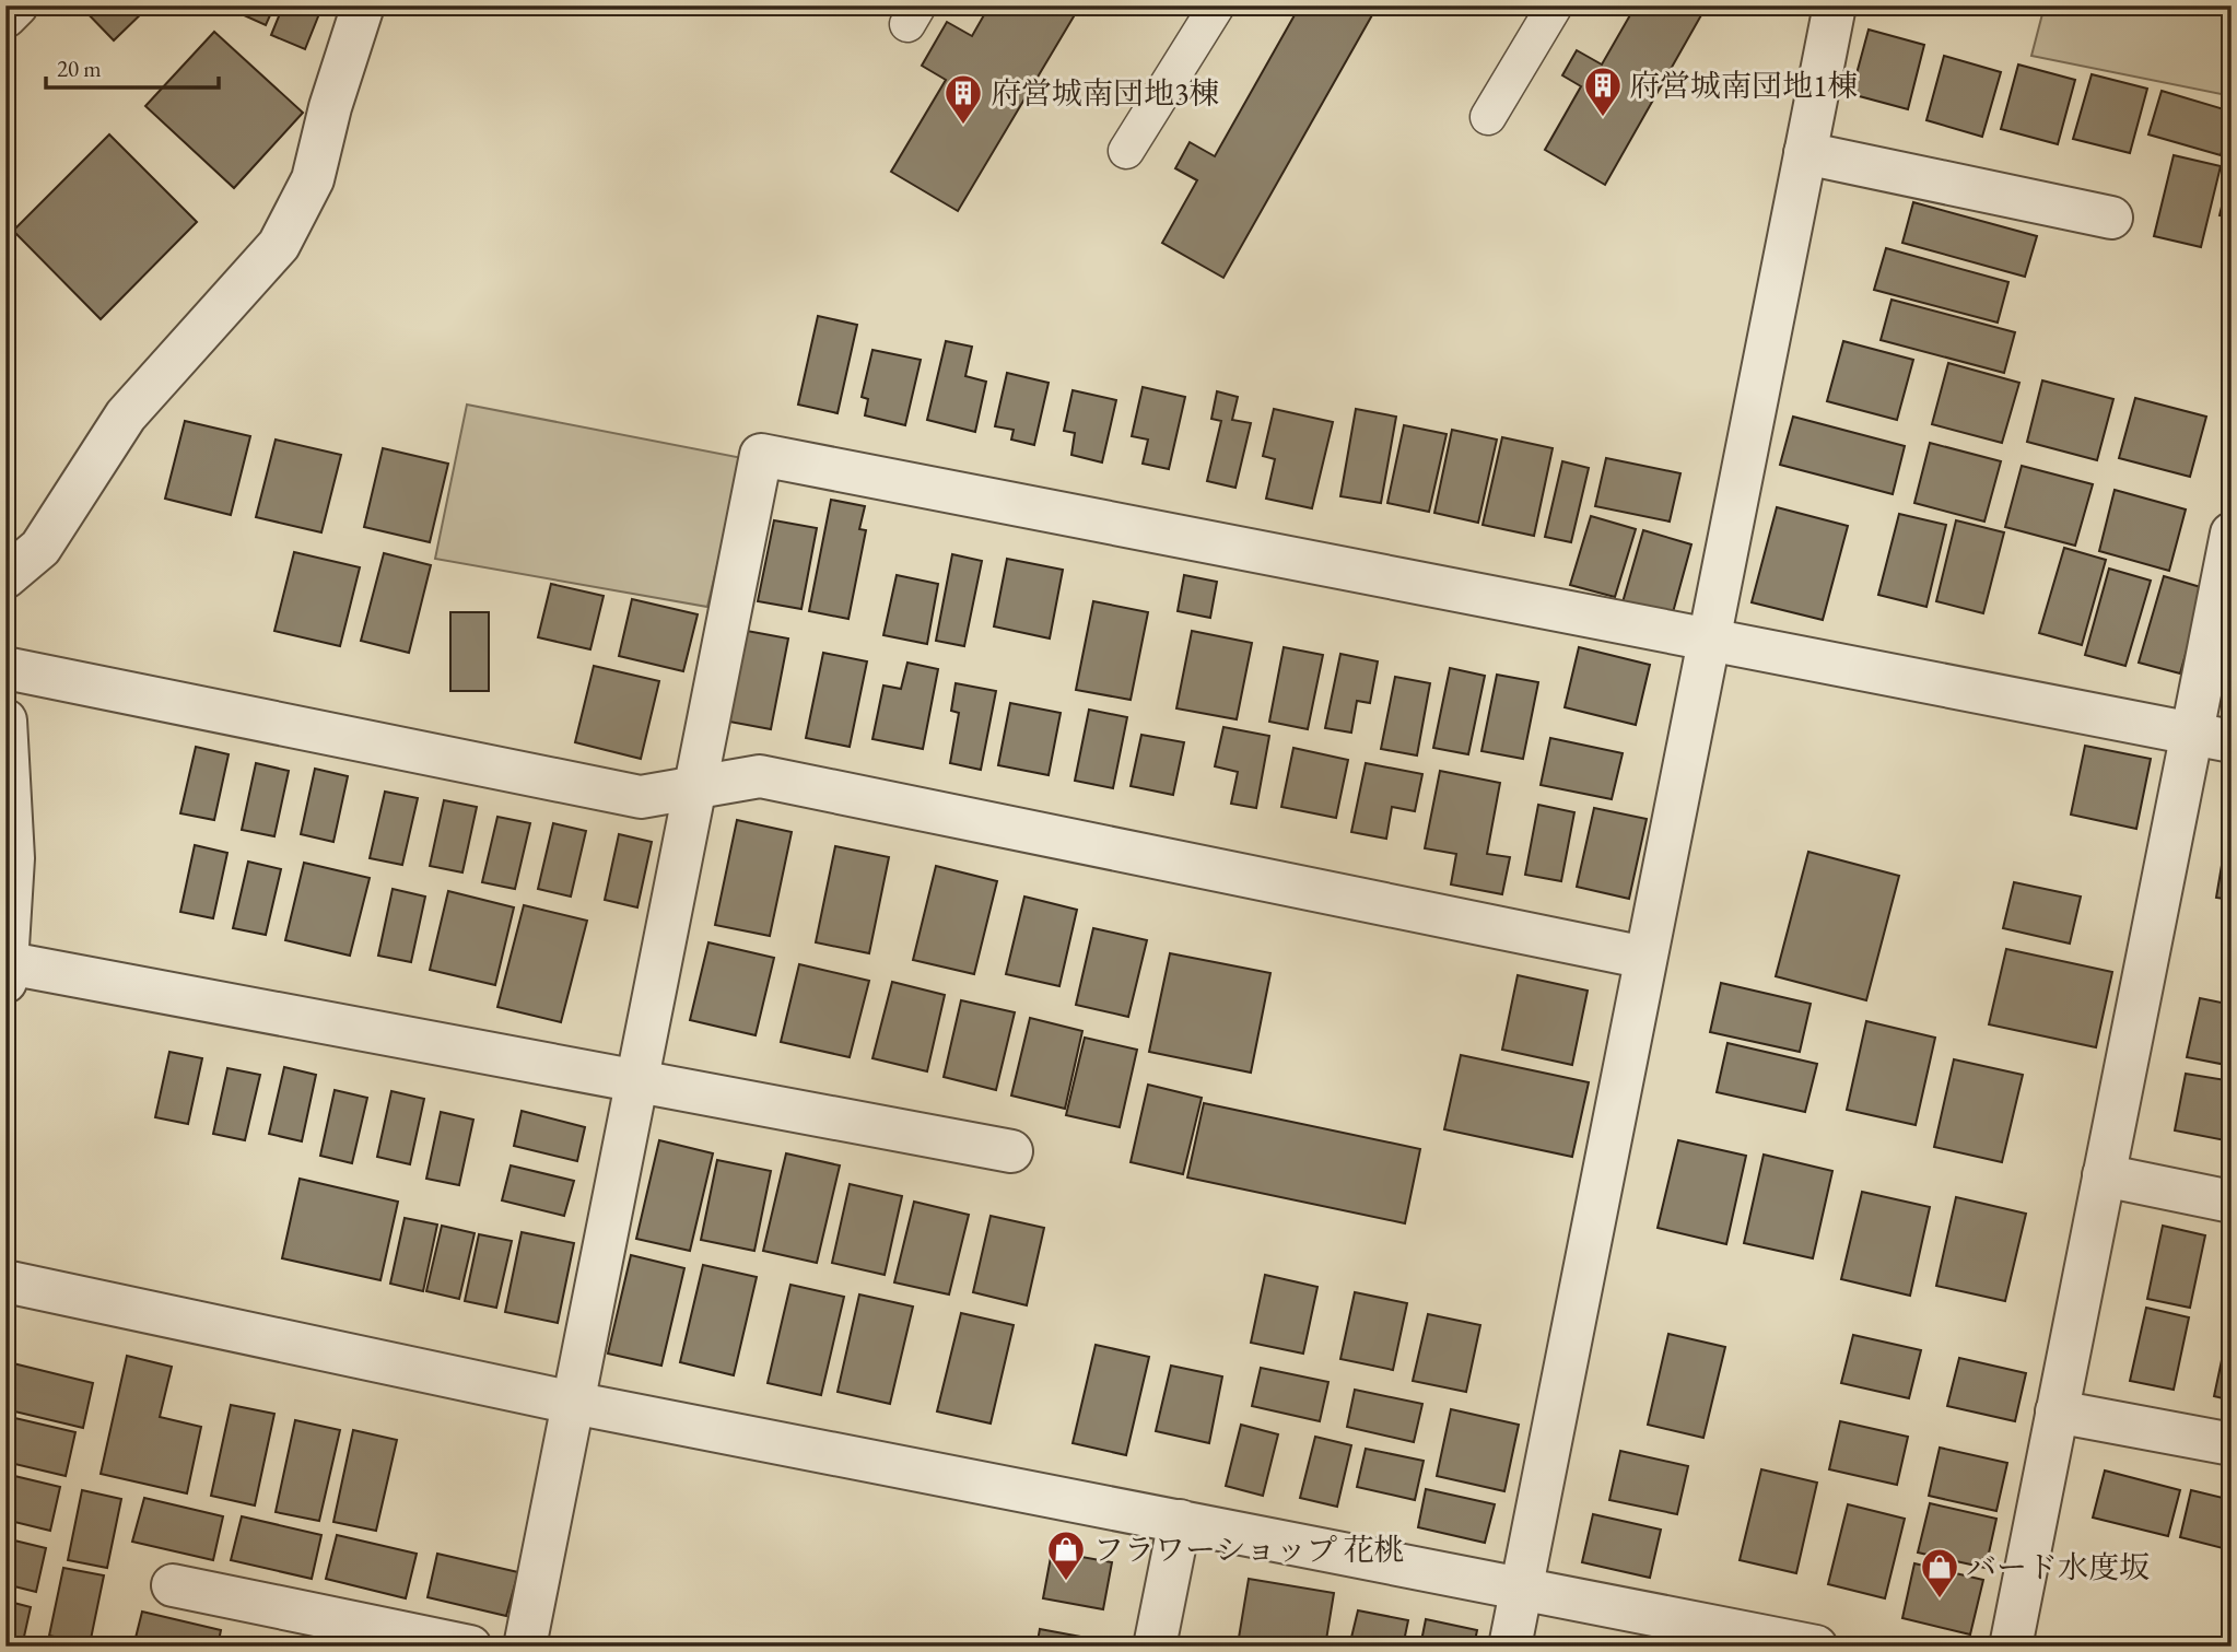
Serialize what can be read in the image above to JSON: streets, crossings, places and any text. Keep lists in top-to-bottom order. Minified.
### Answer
{"places":{"building":["府営城南団地1棟","府営城南団地3棟"],"shop":["フラワーショップ 花桃","バード水度坂"]},"scale_bar":"20 m"}
